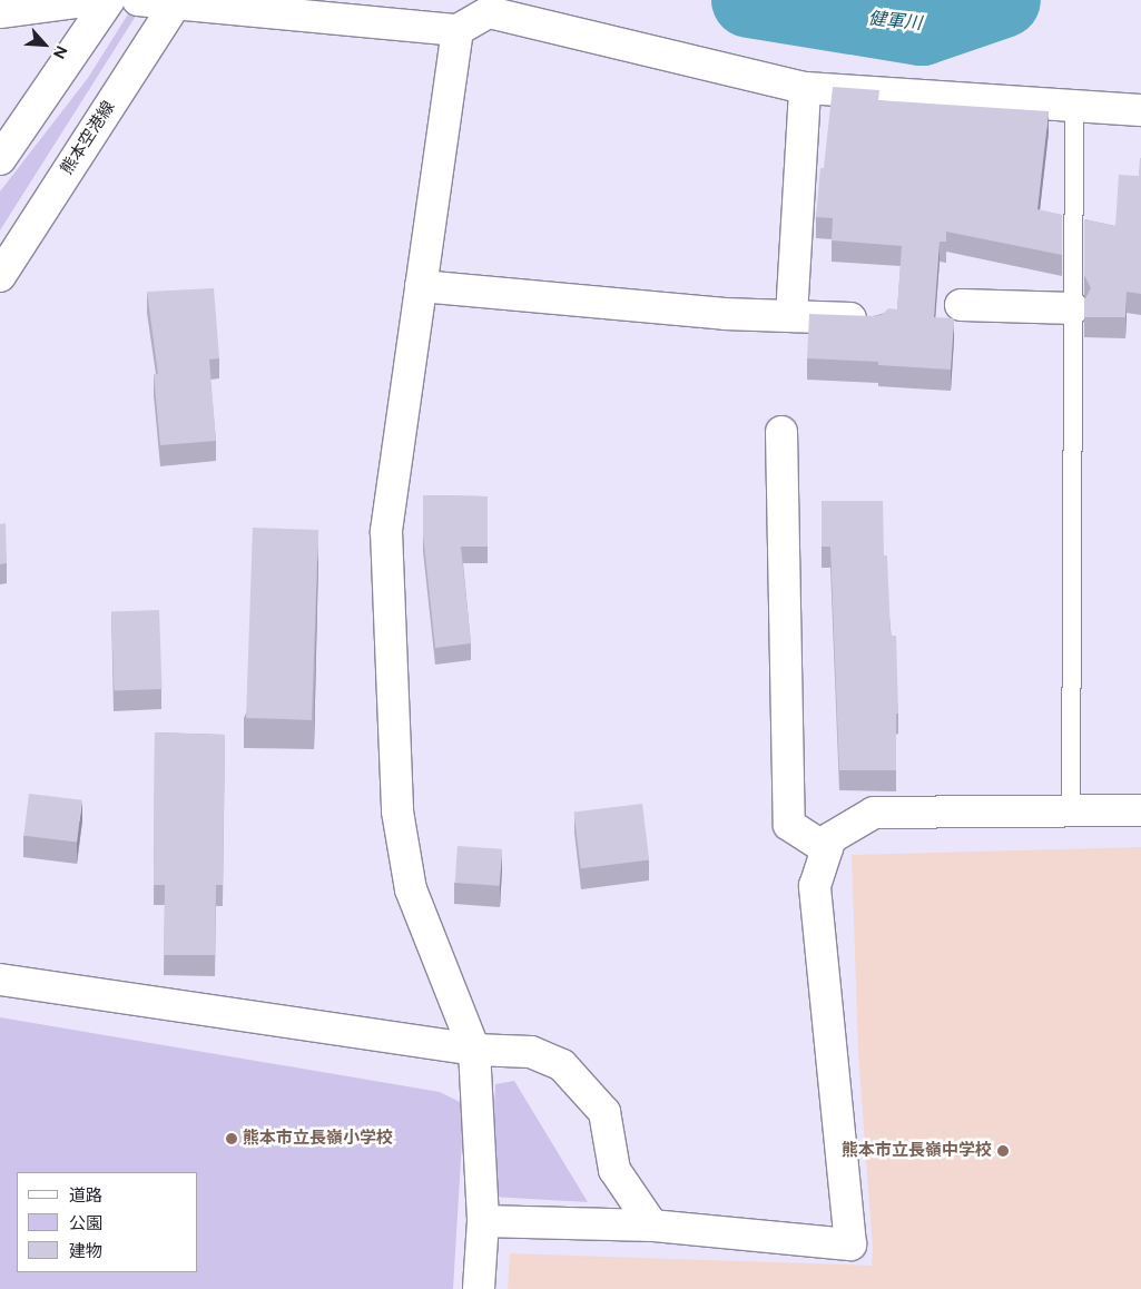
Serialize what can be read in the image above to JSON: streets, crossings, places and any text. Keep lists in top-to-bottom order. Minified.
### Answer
{"streets":{"street":["熊本空港線"]},"water":["健軍川"],"places":["熊本市立長嶺小学校","熊本市立長嶺中学校"],"legend":["道路","公園","建物"],"north":"bottom right"}
